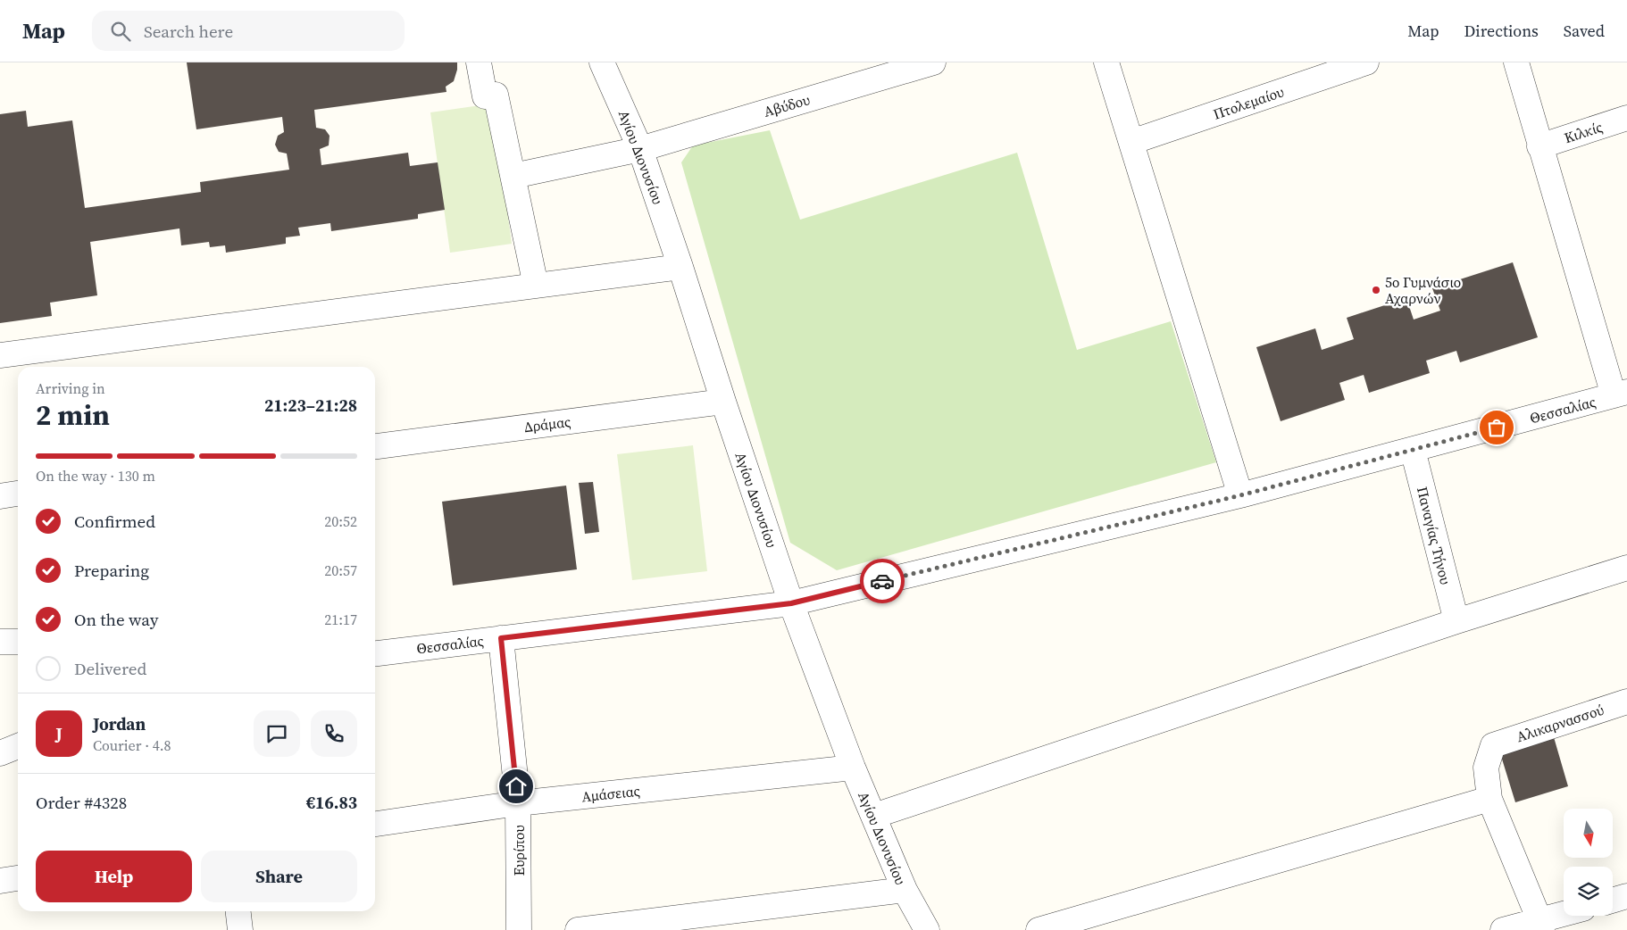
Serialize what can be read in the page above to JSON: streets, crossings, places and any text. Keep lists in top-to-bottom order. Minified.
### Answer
{"streets":{"street":["Πτολεμαίου","Αβύδου","Κιλκίς","Αγίου Διονυσίου","Θεσσαλίας","Δράμας","Παναγίας Τήνου","Αλικαρνασσού","Αμάσειας","Ευρίπου"]},"crossings":[["Αβύδου","Αγίου Διονυσίου"],["Αγίου Διονυσίου","Θεσσαλίας"],["Αγίου Διονυσίου","Δράμας"],["Αγίου Διονυσίου","Αμάσειας"],["Θεσσαλίας","Παναγίας Τήνου"],["Θεσσαλίας","Ευρίπου"],["Αμάσειας","Ευρίπου"]],"places":["5ο Γυμνάσιο Αχαρνών"],"north":"bottom","page":{"header":"Map","search":"Search here","nav":["Map","Directions","Saved"],"heading":["2 min","Arriving in","21:23–21:28"],"panel":["Jordan","Courier · 4.8","Order #4328","€16.83"],"bar":"On the way · 130 m","list":[["Confirmed","20:52"],["Preparing","20:57"],["On the way","21:17"],"Delivered"],"round":"J","buttons":["Help","Share"]}}
